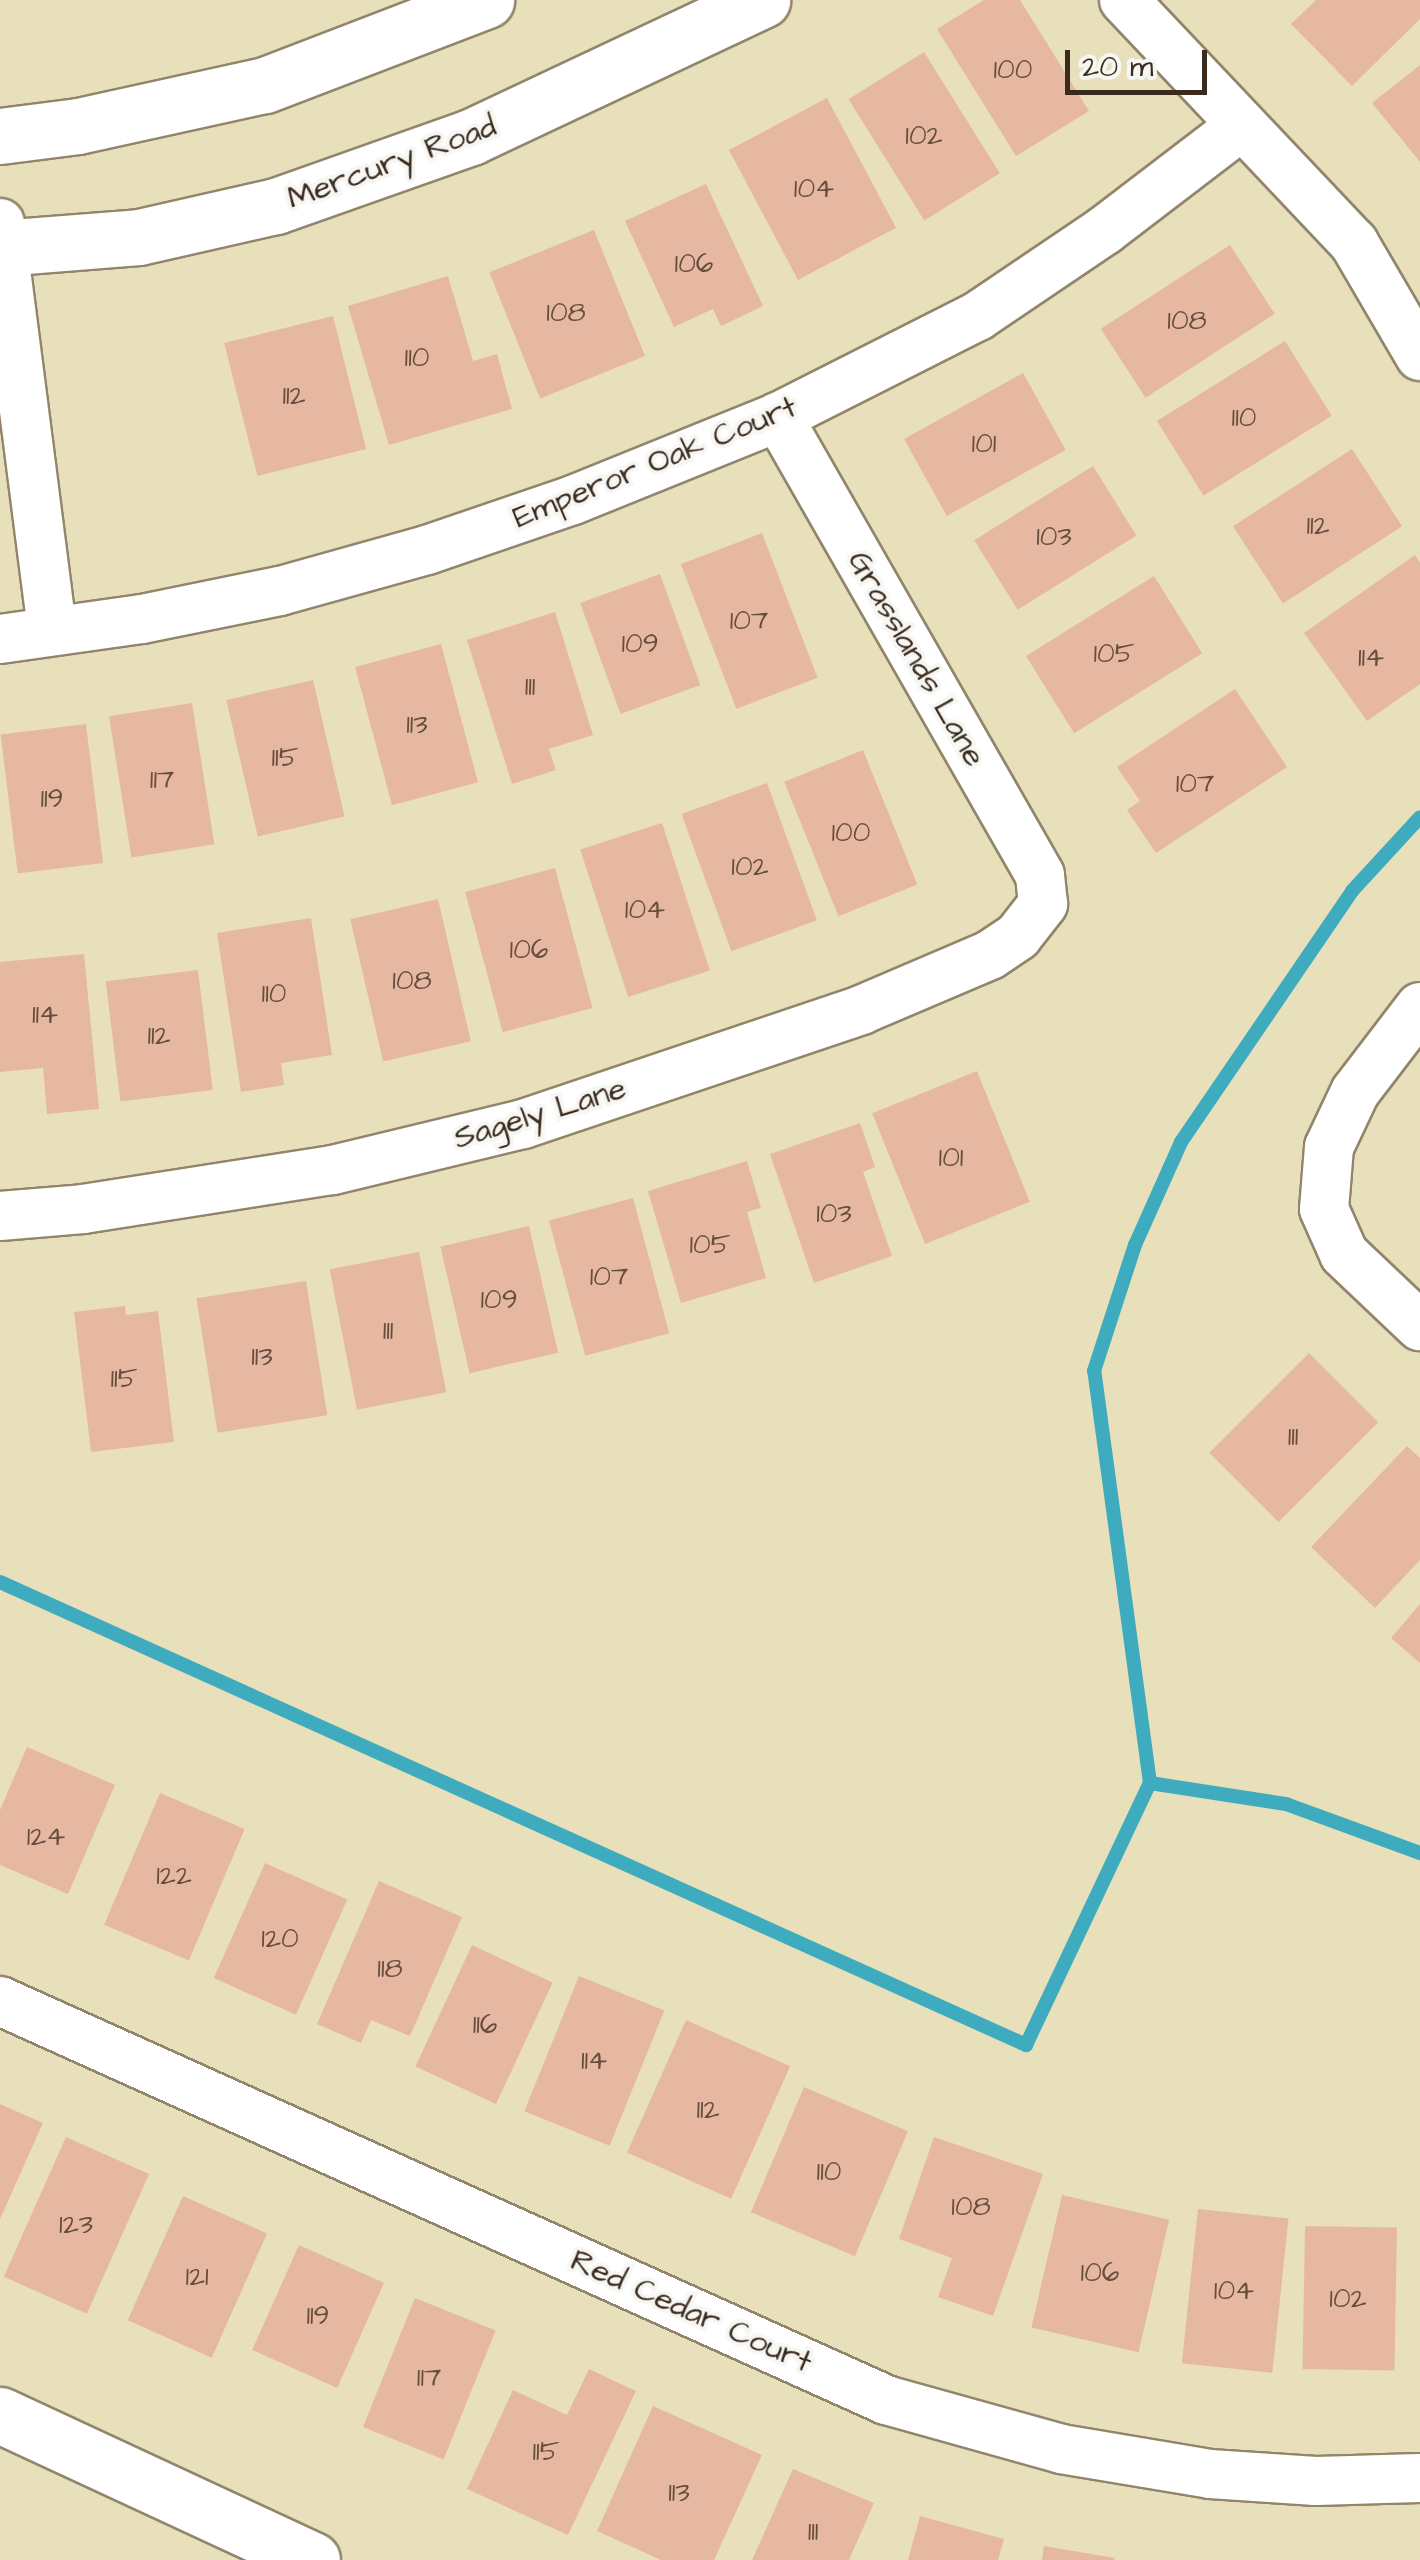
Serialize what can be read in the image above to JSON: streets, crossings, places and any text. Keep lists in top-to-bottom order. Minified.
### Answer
{"streets":{"main road":["Mercury Road"],"street":["Emperor Oak Court","Grasslands Lane","Sagely Lane","Red Cedar Court"]},"crossings":[["Emperor Oak Court","Grasslands Lane"],["Grasslands Lane","Sagely Lane"]],"house_numbers":["100","102","104","106","108","108","110","112","110","101","112","103","107","109","105","114","111","113","115","117","107","119","100","102","104","106","108","110","114","112","101","103","105","107","109","111","113","115","111","124","122","120","118","116","114","112","110","108","123","106","121","104","102","119","117","115","113","111"],"scale_bar":"20 m"}
